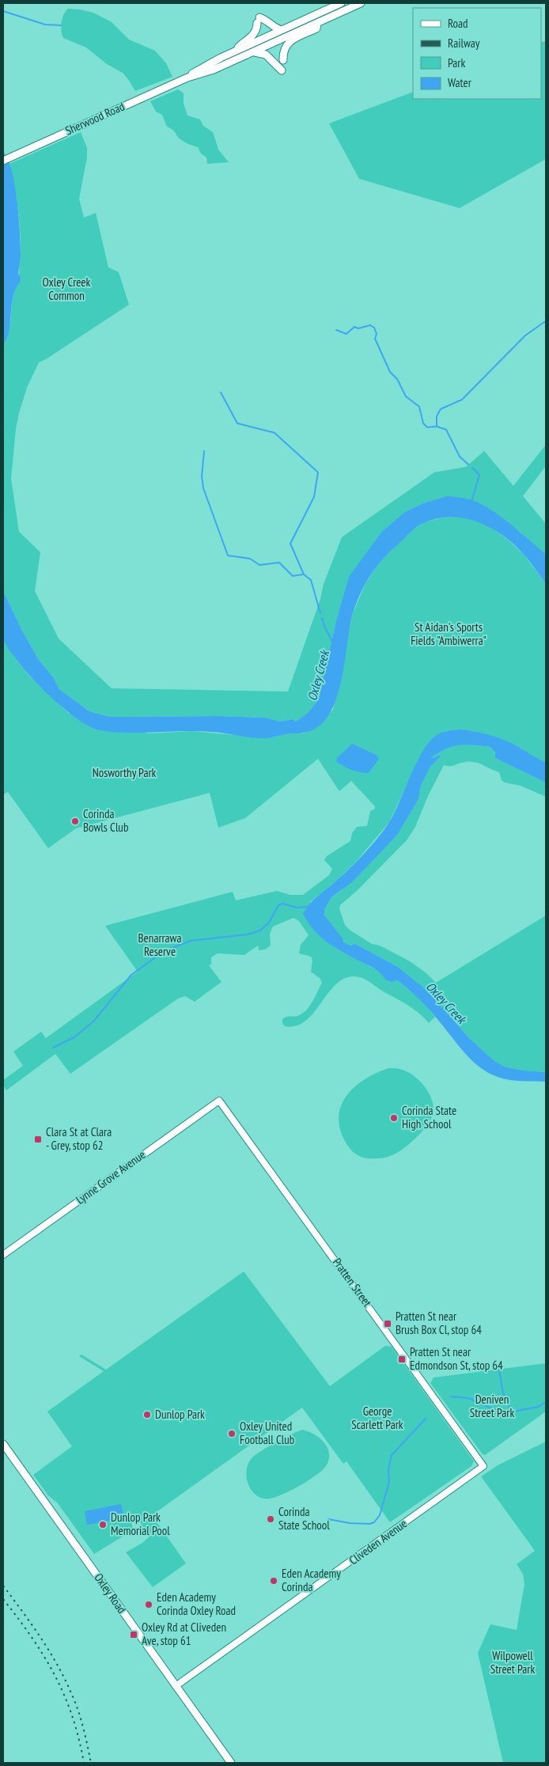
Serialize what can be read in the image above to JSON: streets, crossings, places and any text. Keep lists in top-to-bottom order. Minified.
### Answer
{"streets":{"main road":["Sherwood Road","Oxley Road"],"street":["Lynne Grove Avenue","Pratten Street","Cliveden Avenue"]},"crossings":[["Lynne Grove Avenue","Pratten Street"],["Pratten Street","Cliveden Avenue"],["Cliveden Avenue","Oxley Road"]],"water":["Oxley Creek"],"parks":["Oxley Creek Common","St Aidan's Sports Fields \"Ambiwerra\"","Nosworthy Park","Benarrawa Reserve","Deniven Street Park","George Scarlett Park","Wilpowell Street Park"],"places":{"other":["Corinda Bowls Club","Corinda State High School","Dunlop Park","Oxley United Football Club","Corinda State School","Dunlop Park Memorial Pool","Eden Academy Corinda","Eden Academy Corinda Oxley Road"],"transit":["Clara St at Clara - Grey, stop 62","Pratten St near Brush Box Cl, stop 64","Pratten St near Edmondson St, stop 64","Oxley Rd at Cliveden Ave, stop 61"]},"legend":["Road","Railway","Park","Water"]}
